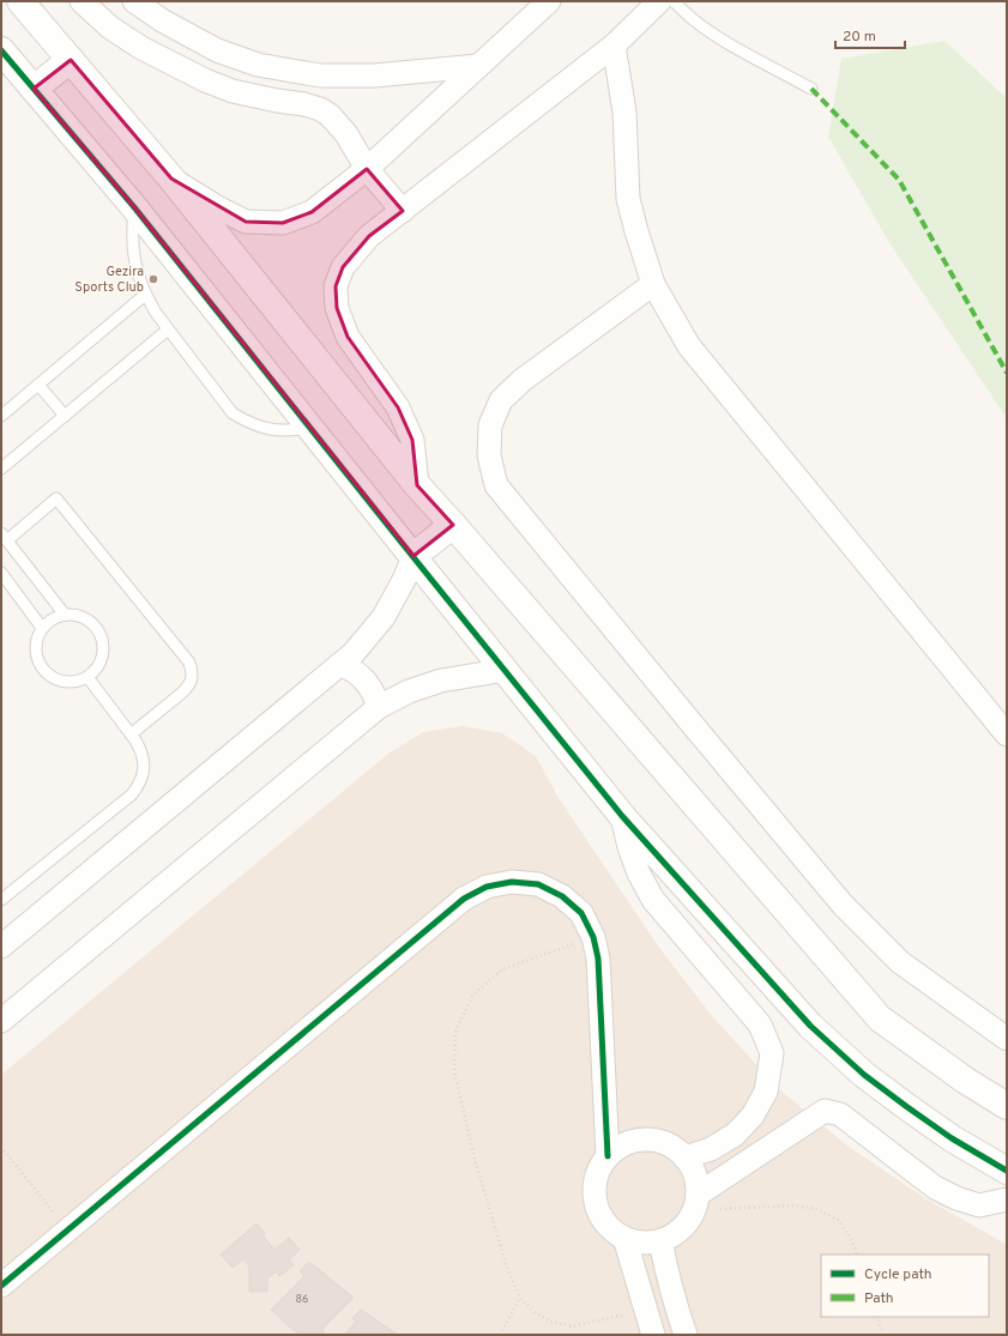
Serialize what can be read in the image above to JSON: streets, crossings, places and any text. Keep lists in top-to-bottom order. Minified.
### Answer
{"places":["Gezira Sports Club"],"house_numbers":["86"],"legend":["Cycle path","Path"],"scale_bar":"20 m"}
